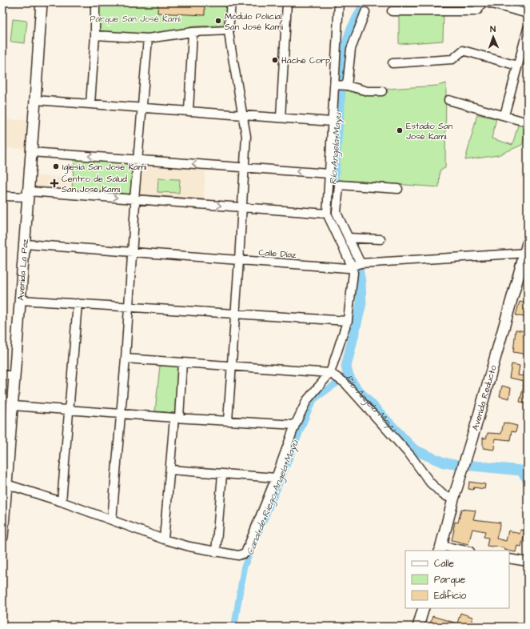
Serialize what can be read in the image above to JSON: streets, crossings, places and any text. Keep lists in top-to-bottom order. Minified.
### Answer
{"streets":{"main road":["Avenida La Paz","Avenida Reducto"],"street":["Calle Díaz"]},"crossings":[["Calle Díaz","Avenida La Paz"],["Calle Díaz","Avenida Reducto"]],"water":["Río Angela Mayu","Canal de Riego Angela Mayu"],"parks":["Parque San José Kami"],"places":{"other":["Módulo Policial San José Kami","Hächë Corp","Estadio San José Kami","Iglesia San José Kami"],"health":["Centro de Salud San José Kami"]},"legend":["Calle","Parque","Edificio"],"north":"top"}
